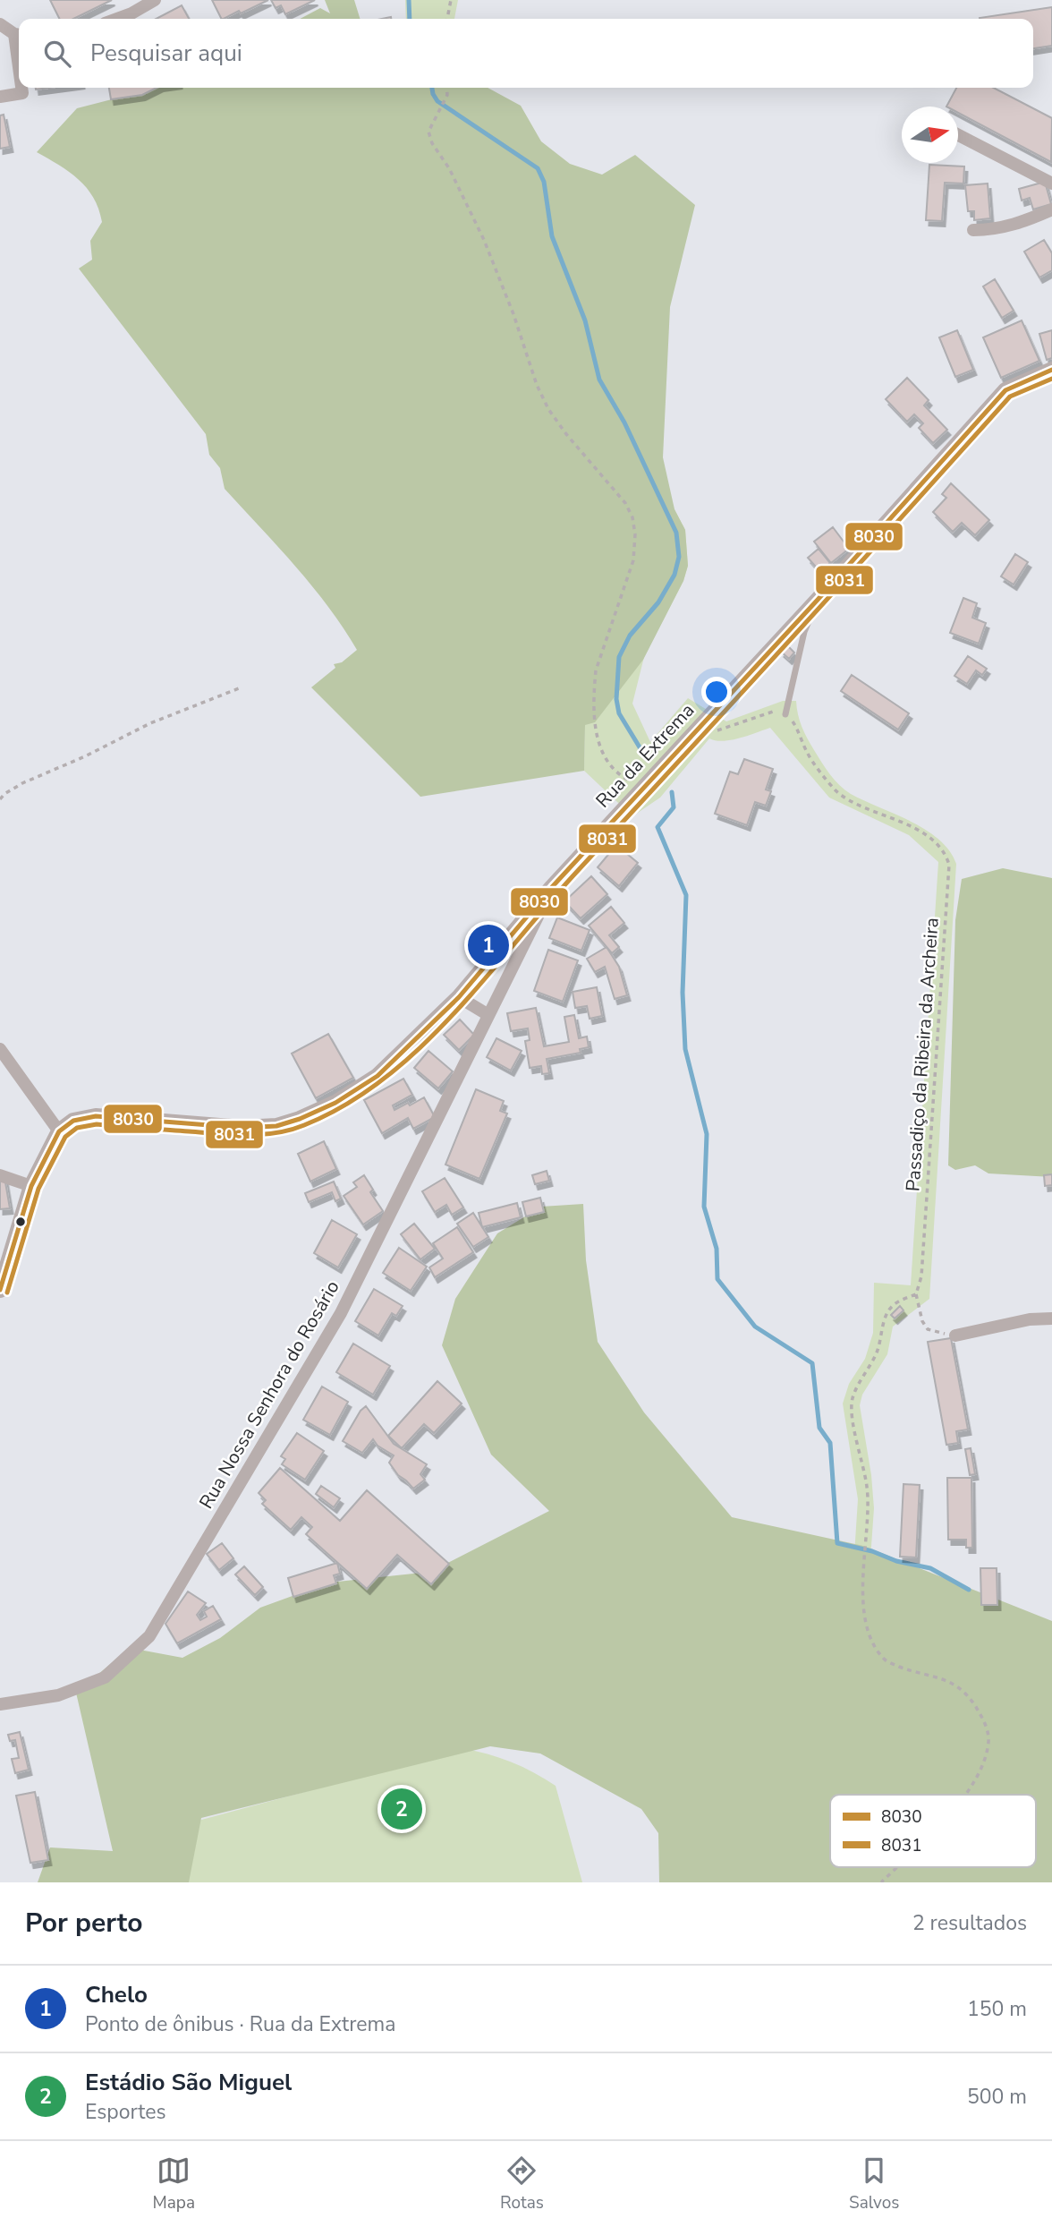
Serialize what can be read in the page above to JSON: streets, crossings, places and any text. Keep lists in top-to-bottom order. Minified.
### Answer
{"streets":{"street":["Rua da Extrema","Rua Nossa Senhora do Rosário"],"path":["Passadiço da Ribeira da Archeira"]},"crossings":[["Rua da Extrema","Rua Nossa Senhora do Rosário"]],"lines":["transit line 8030","transit line 8031"],"legend":["8030","8031"],"north":"right","page":{"search":"Pesquisar aqui","pins":["1","2"],"heading":["Por perto","2 resultados"],"list":[{"mark":"1","name":"Chelo","note":"Ponto de ônibus · Rua da Extrema","value":"150 m"},{"mark":"2","name":"Estádio São Miguel","note":"Esportes","value":"500 m"}],"nav":["Mapa","Rotas","Salvos"]}}
